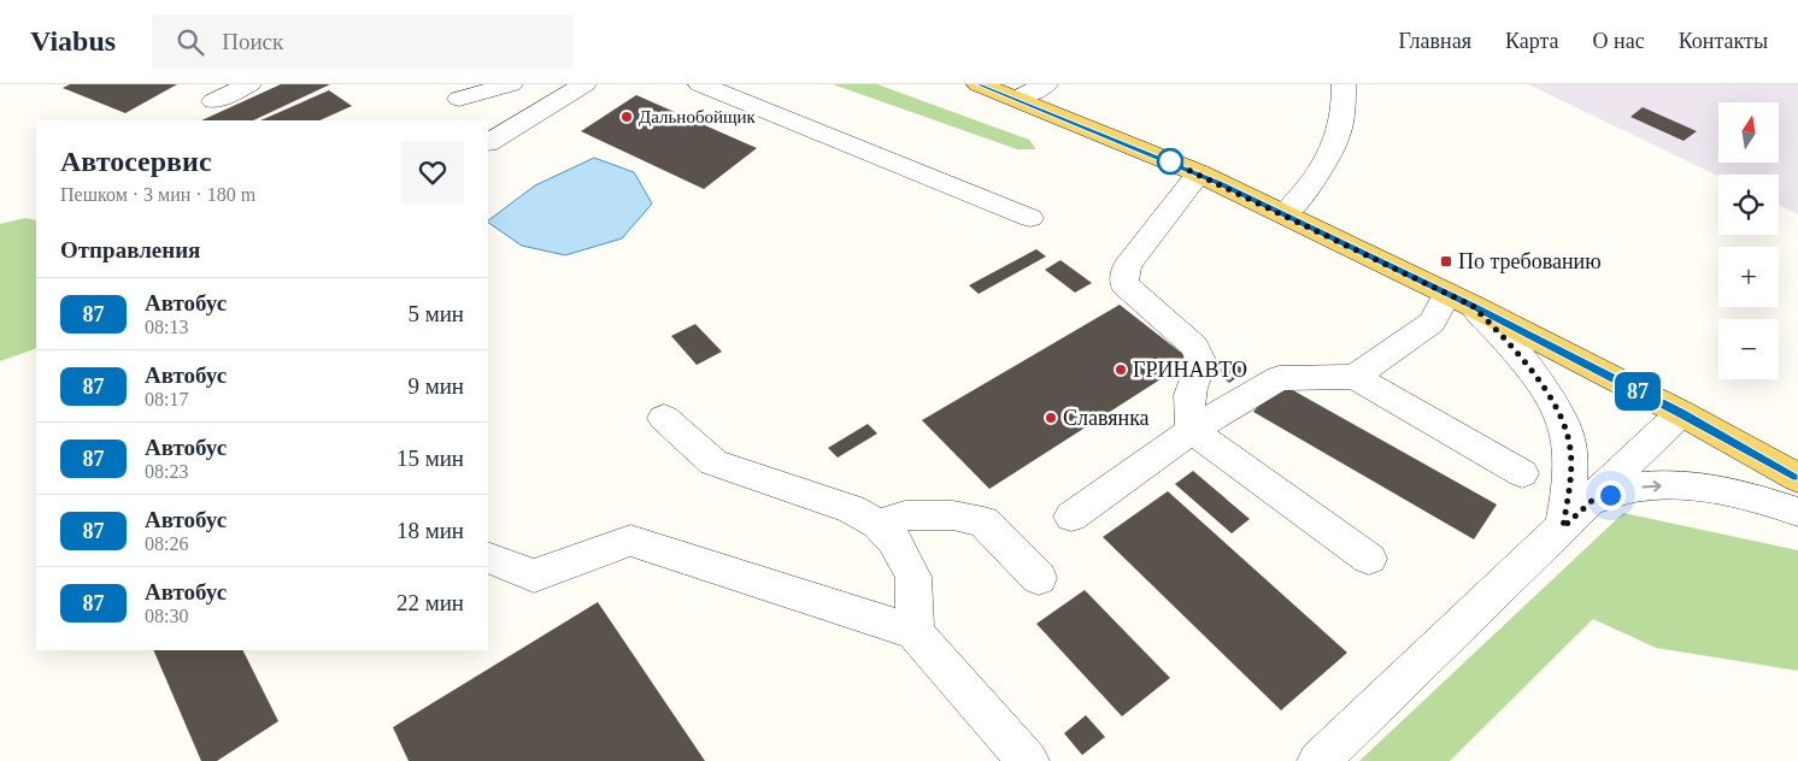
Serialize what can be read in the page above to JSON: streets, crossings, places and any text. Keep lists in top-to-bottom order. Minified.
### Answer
{"places":{"other":["Дальнобойщик","ГРИНАВТО","Славянка"],"transit":["По требованию"]},"lines":["bus line 87"],"north":"top","page":{"header":"Viabus","search":"Поиск","nav":["Главная","Карта","О нас","Контакты"],"on_map":"87","map_buttons":["+","−"],"heading":[["Автосервис","Пешком · 3 мин · 180 m"],"Отправления"],"list":[{"mark":"87","name":"Автобус","note":"08:13","value":"5 мин"},{"mark":"87","name":"Автобус","note":"08:17","value":"9 мин"},{"mark":"87","name":"Автобус","note":"08:23","value":"15 мин"},{"mark":"87","name":"Автобус","note":"08:26","value":"18 мин"},{"mark":"87","name":"Автобус","note":"08:30","value":"22 мин"}]}}
